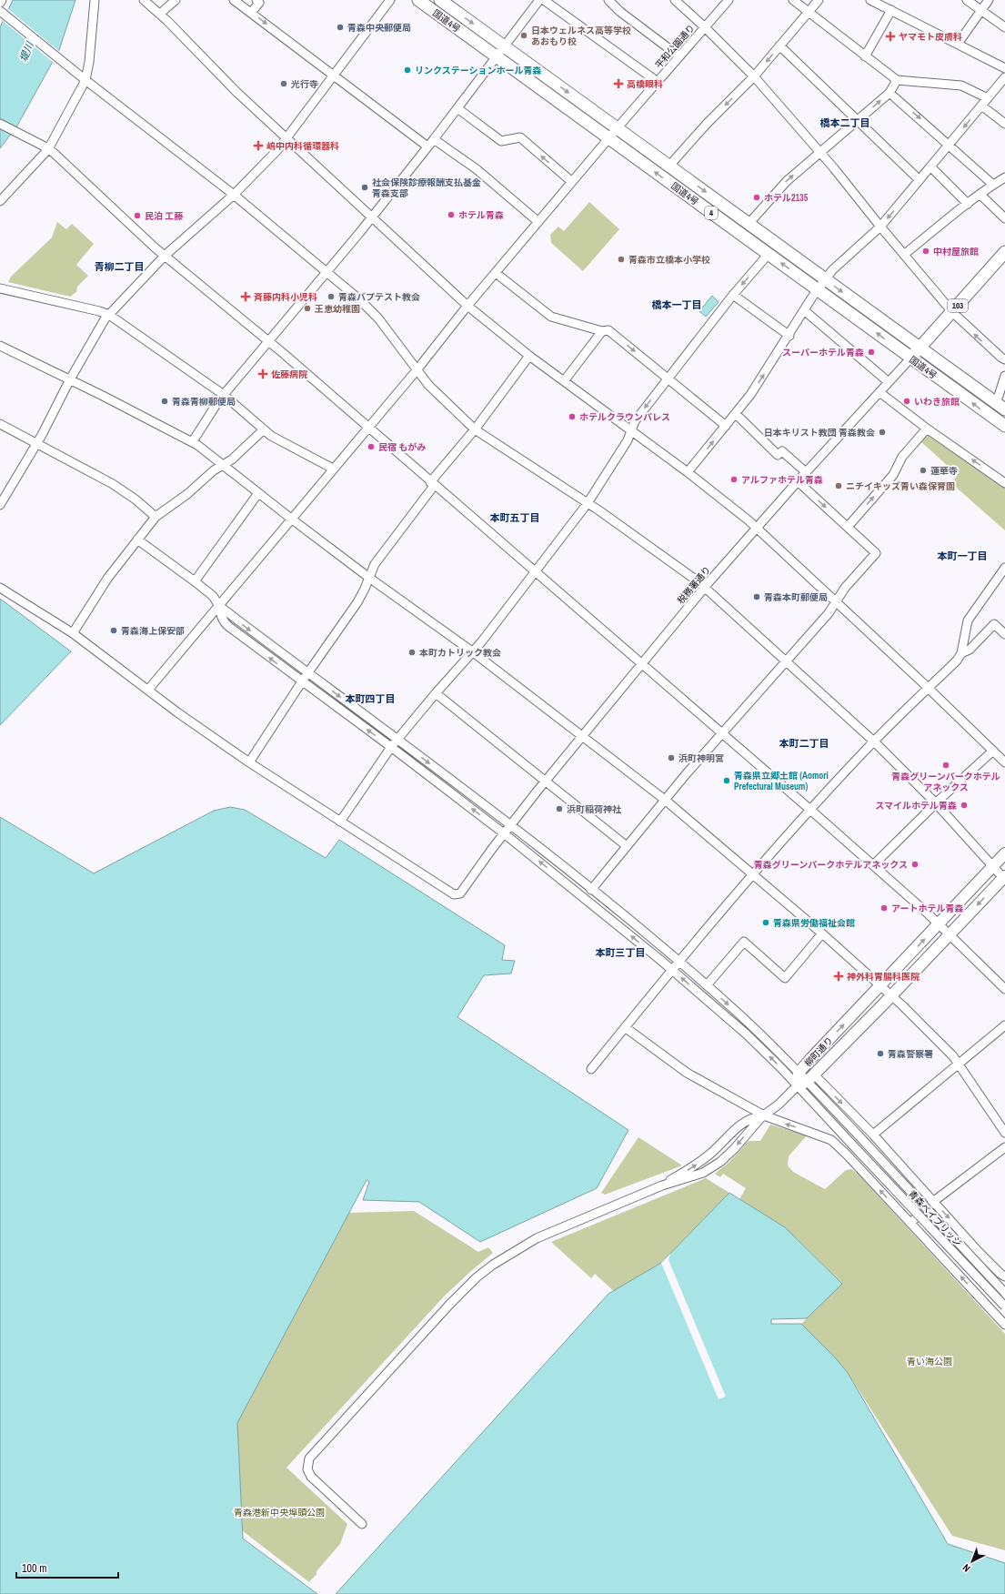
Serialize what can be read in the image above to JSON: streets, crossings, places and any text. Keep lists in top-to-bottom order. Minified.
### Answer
{"streets":{"highway":["国道4号","4","103"],"main road":["柳町通り"],"street":["平和公園通り","税務署通り","青森ベイブリッジ"]},"crossings":[["国道4号","平和公園通り"],["国道4号","103"],["国道4号","税務署通り"],["平和公園通り","税務署通り"],["103","税務署通り"],["柳町通り","青森ベイブリッジ"]],"districts":["橋本二丁目","青柳二丁目","橋本一丁目","本町五丁目","本町一丁目","本町四丁目","本町二丁目","本町三丁目"],"water":["堤川"],"parks":["青い海公園","青森港新中央埠頭公園"],"places":{"other":["青森中央郵便局","日本ウェルネス高等学校 あおもり校","リンクステーションホール青森","光行寺","社会保険診療報酬支払基金 青森支部","ホテル2135","ホテル青森","民泊 工藤","中村屋旅館","青森市立橋本小学校","青森バプテスト教会","王恵幼稚園","スーパーホテル青森","青森青柳郵便局","いわき旅館","ホテルクラウンパレス","日本キリスト教団 青森教会","民宿 もがみ","蓮華寺","アルファホテル青森","ニチイキッズ青い森保育園","青森本町郵便局","青森海上保安部","本町カトリック教会","浜町神明宮","青森グリーンパークホテル アネックス","青森県立郷土館 (Aomori Prefectural Museum)","スマイルホテル青森","浜町稲荷神社","青森グリーンパークホテルアネックス","アートホテル青森","青森県労働福祉会館","青森警察署"],"health":["ヤマモト皮膚科","高橋眼科","嶋中内科循環器科","斉藤内科小児科","佐藤病院","神外科胃腸科医院"]},"scale_bar":"100 m","north":"bottom left"}
